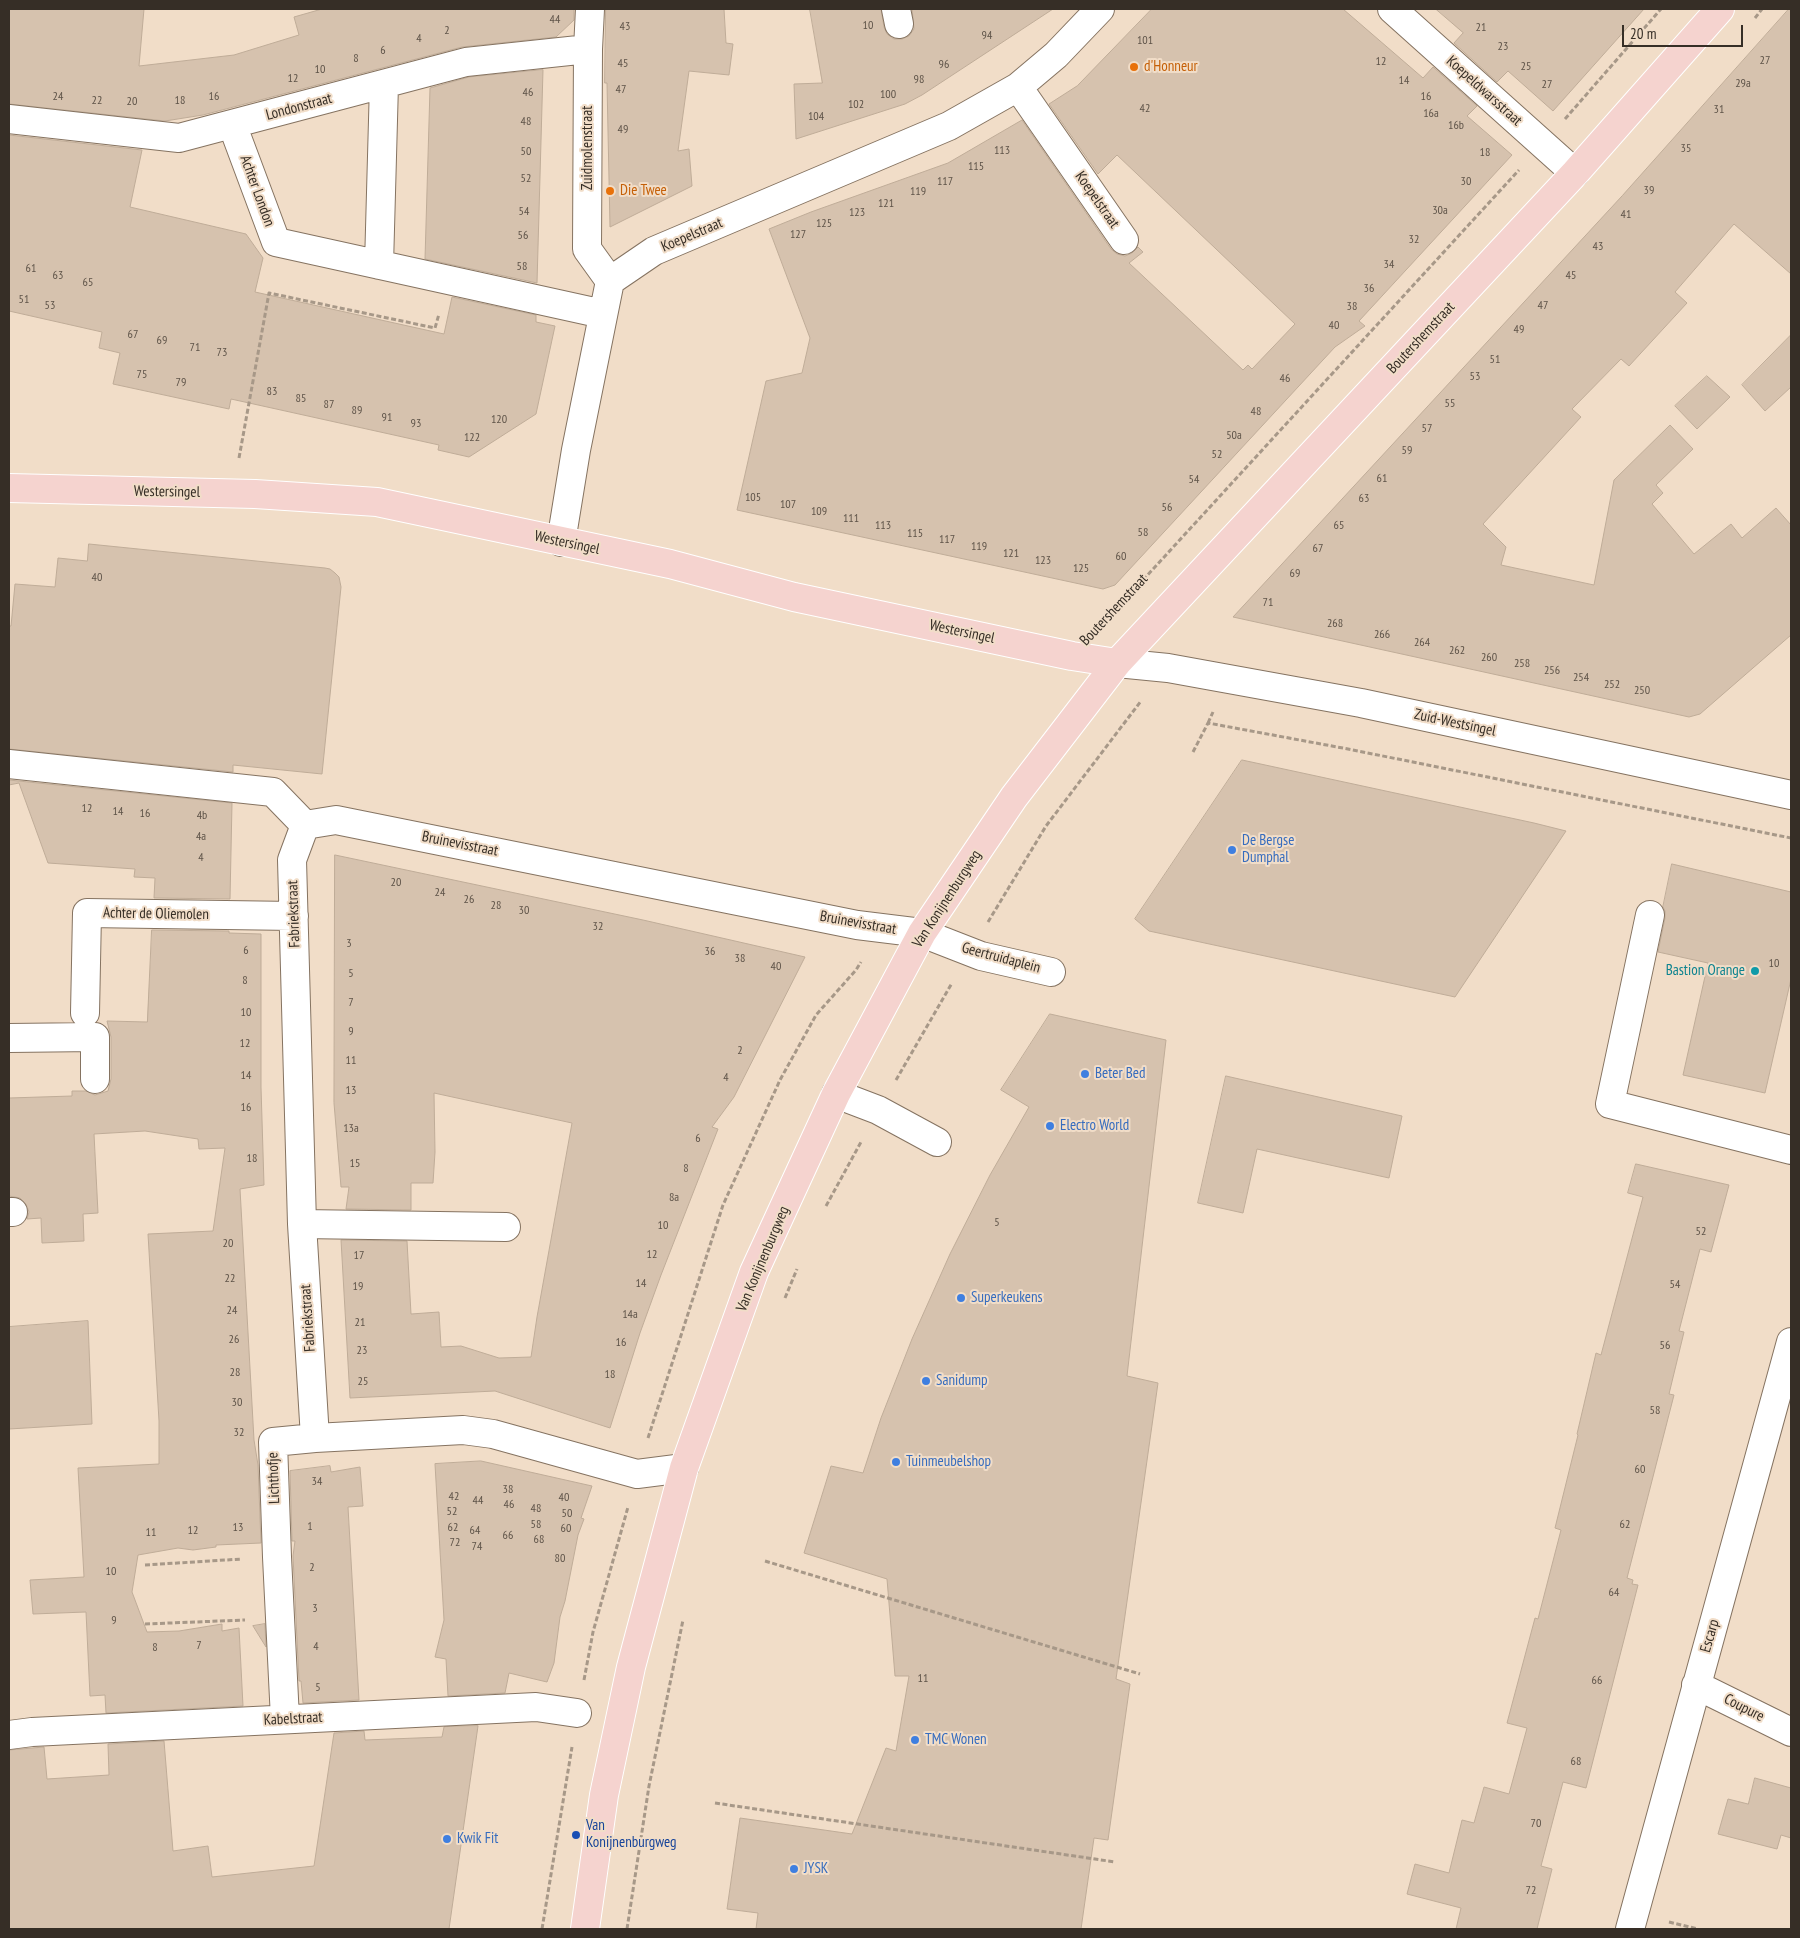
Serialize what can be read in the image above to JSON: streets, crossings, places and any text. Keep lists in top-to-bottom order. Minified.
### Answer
{"streets":{"main road":["Boutershemstraat","Westersingel","Van Konijnenburgweg"],"street":["Koepeldwarsstraat","Londonstraat","Zuidmolenstraat","Achter London","Koepelstraat","Zuid-Westsingel","Bruinevisstraat","Achter de Oliemolen","Fabriekstraat","Geertruidaplein","Lichthofje","Escarp","Coupure","Kabelstraat"]},"crossings":[["Koepeldwarsstraat","Boutershemstraat"],["Londonstraat","Zuidmolenstraat"],["Londonstraat","Achter London"],["Zuidmolenstraat","Koepelstraat"],["Boutershemstraat","Westersingel"],["Boutershemstraat","Zuid-Westsingel"],["Boutershemstraat","Van Konijnenburgweg"],["Westersingel","Zuid-Westsingel"],["Westersingel","Van Konijnenburgweg"],["Zuid-Westsingel","Van Konijnenburgweg"],["Bruinevisstraat","Van Konijnenburgweg"],["Bruinevisstraat","Fabriekstraat"],["Bruinevisstraat","Geertruidaplein"],["Van Konijnenburgweg","Geertruidaplein"],["Achter de Oliemolen","Fabriekstraat"],["Fabriekstraat","Lichthofje"],["Lichthofje","Kabelstraat"],["Escarp","Coupure"]],"places":["d'Honneur","Die Twee","De Bergse Dumphal","Bastion Orange","Beter Bed","Electro World","Superkeukens","Sanidump","Tuinmeubelshop","TMC Wonen","Van Konijnenburgweg","Kwik Fit","JYSK"],"house_numbers":["44","10","43","21","2","94","4","101","23","6","8","27","12","45","96","25","10","12","98","14","29a","27","47","46","100","24","16","16","22","18","20","102","42","31","16a","104","48","16b","49","35","113","50","18","115","52","117","30","39","119","121","30a","54","123","41","125","127","56","32","43","34","58","61","63","45","65","36","51","53","47","38","40","49","67","69","71","73","51","75","53","46","79","83","85","55","87","89","48","91","120","93","57","50a","122","59","52","61","54","105","63","107","56","109","111","113","65","58","115","117","119","67","121","60","123","125","69","40","71","268","266","264","262","260","258","256","254","252","250","12","14","16","4b","4a","4","20","24","26","28","30","32","3","6","36","38","10","40","5","8","7","10","9","12","2","11","14","4","13","16","13a","6","18","15","8","8a","5","10","52","20","12","17","22","14","54","19","24","14a","21","26","16","56","23","28","18","25","30","58","32","60","34","38","42","40","44","46","48","52","50","58","62","1","13","62","60","12","64","11","66","68","72","74","80","2","10","64","3","9","7","4","8","11","66","5","68","70","72"],"scale_bar":"20 m"}
